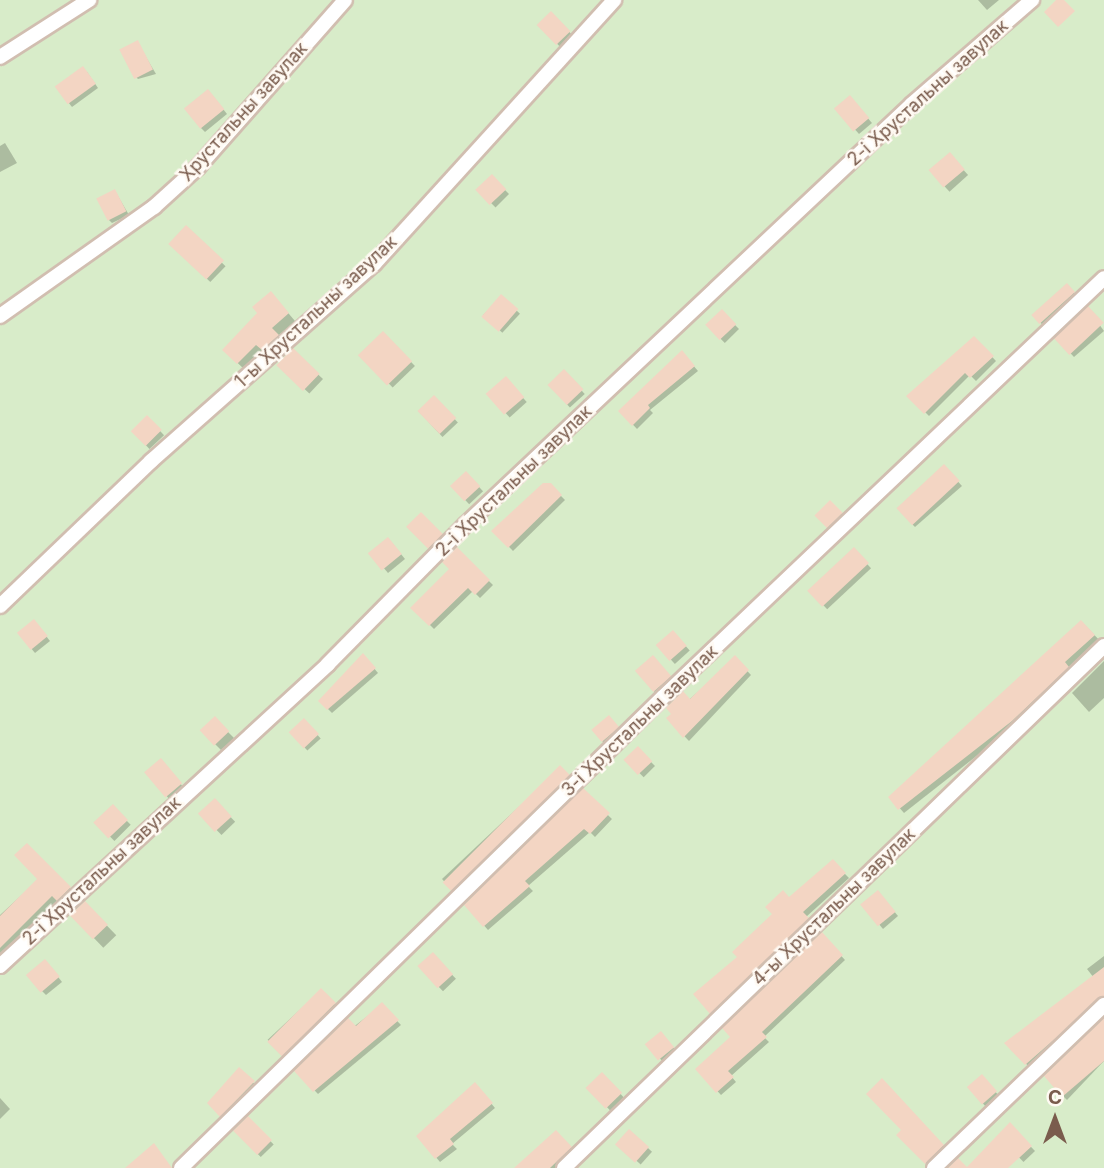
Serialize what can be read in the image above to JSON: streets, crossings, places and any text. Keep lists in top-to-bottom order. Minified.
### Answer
{"streets":{"lane":["2-і Хрустальны завулак","Хрустальны завулак","1-ы Хрустальны завулак","3-і Хрустальны завулак","4-ы Хрустальны завулак"]},"north":"top"}
